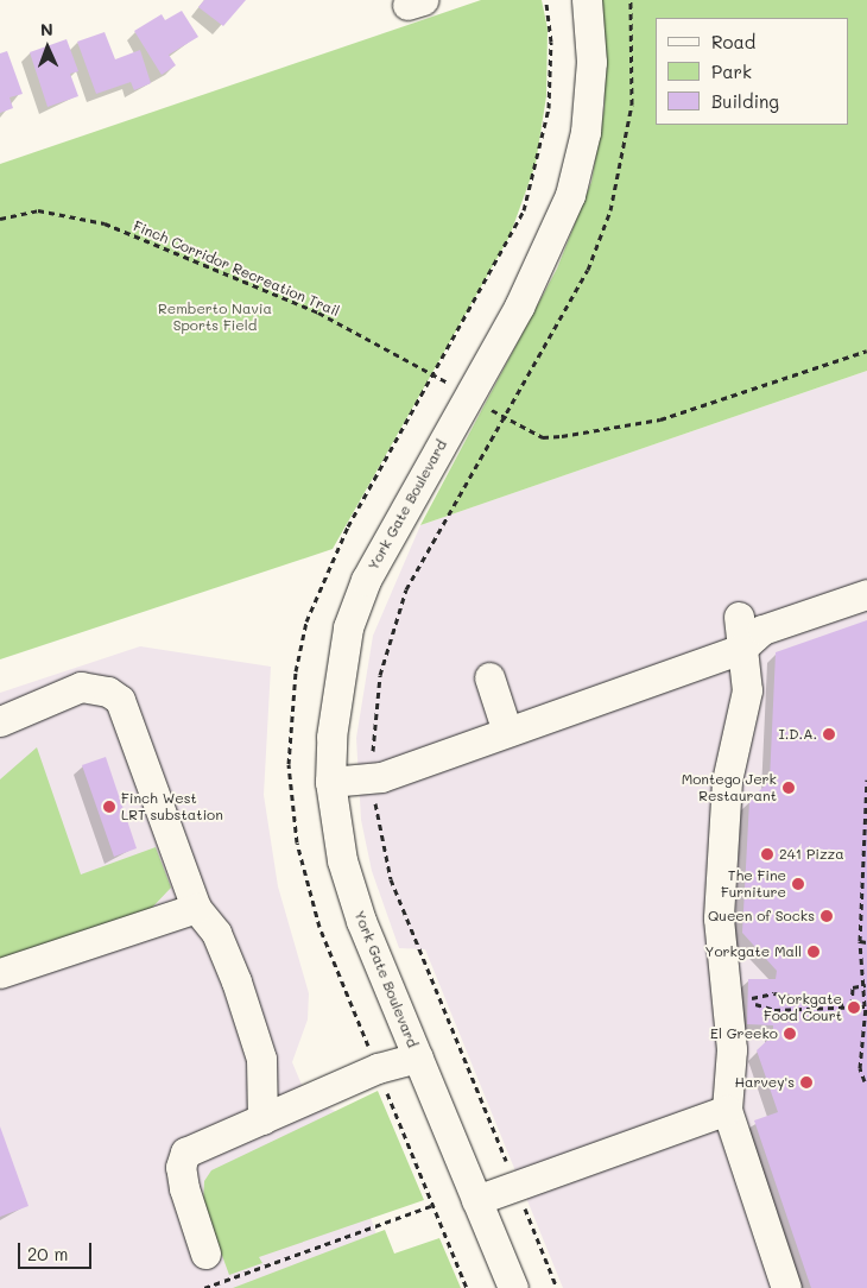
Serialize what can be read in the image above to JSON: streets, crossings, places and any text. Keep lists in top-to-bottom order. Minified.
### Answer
{"streets":{"street":["York Gate Boulevard"],"path":["Finch Corridor Recreation Trail"]},"parks":["Remberto Navia Sports Field"],"places":["I.D.A.","Montego Jerk Restaurant","Finch West LRT substation","241 Pizza","The Fine Furniture","Queen of Socks","Yorkgate Mall","Yorkgate Food Court","El Greeko","Harvey's"],"legend":["Road","Park","Building"],"scale_bar":"20 m","north":"top"}
